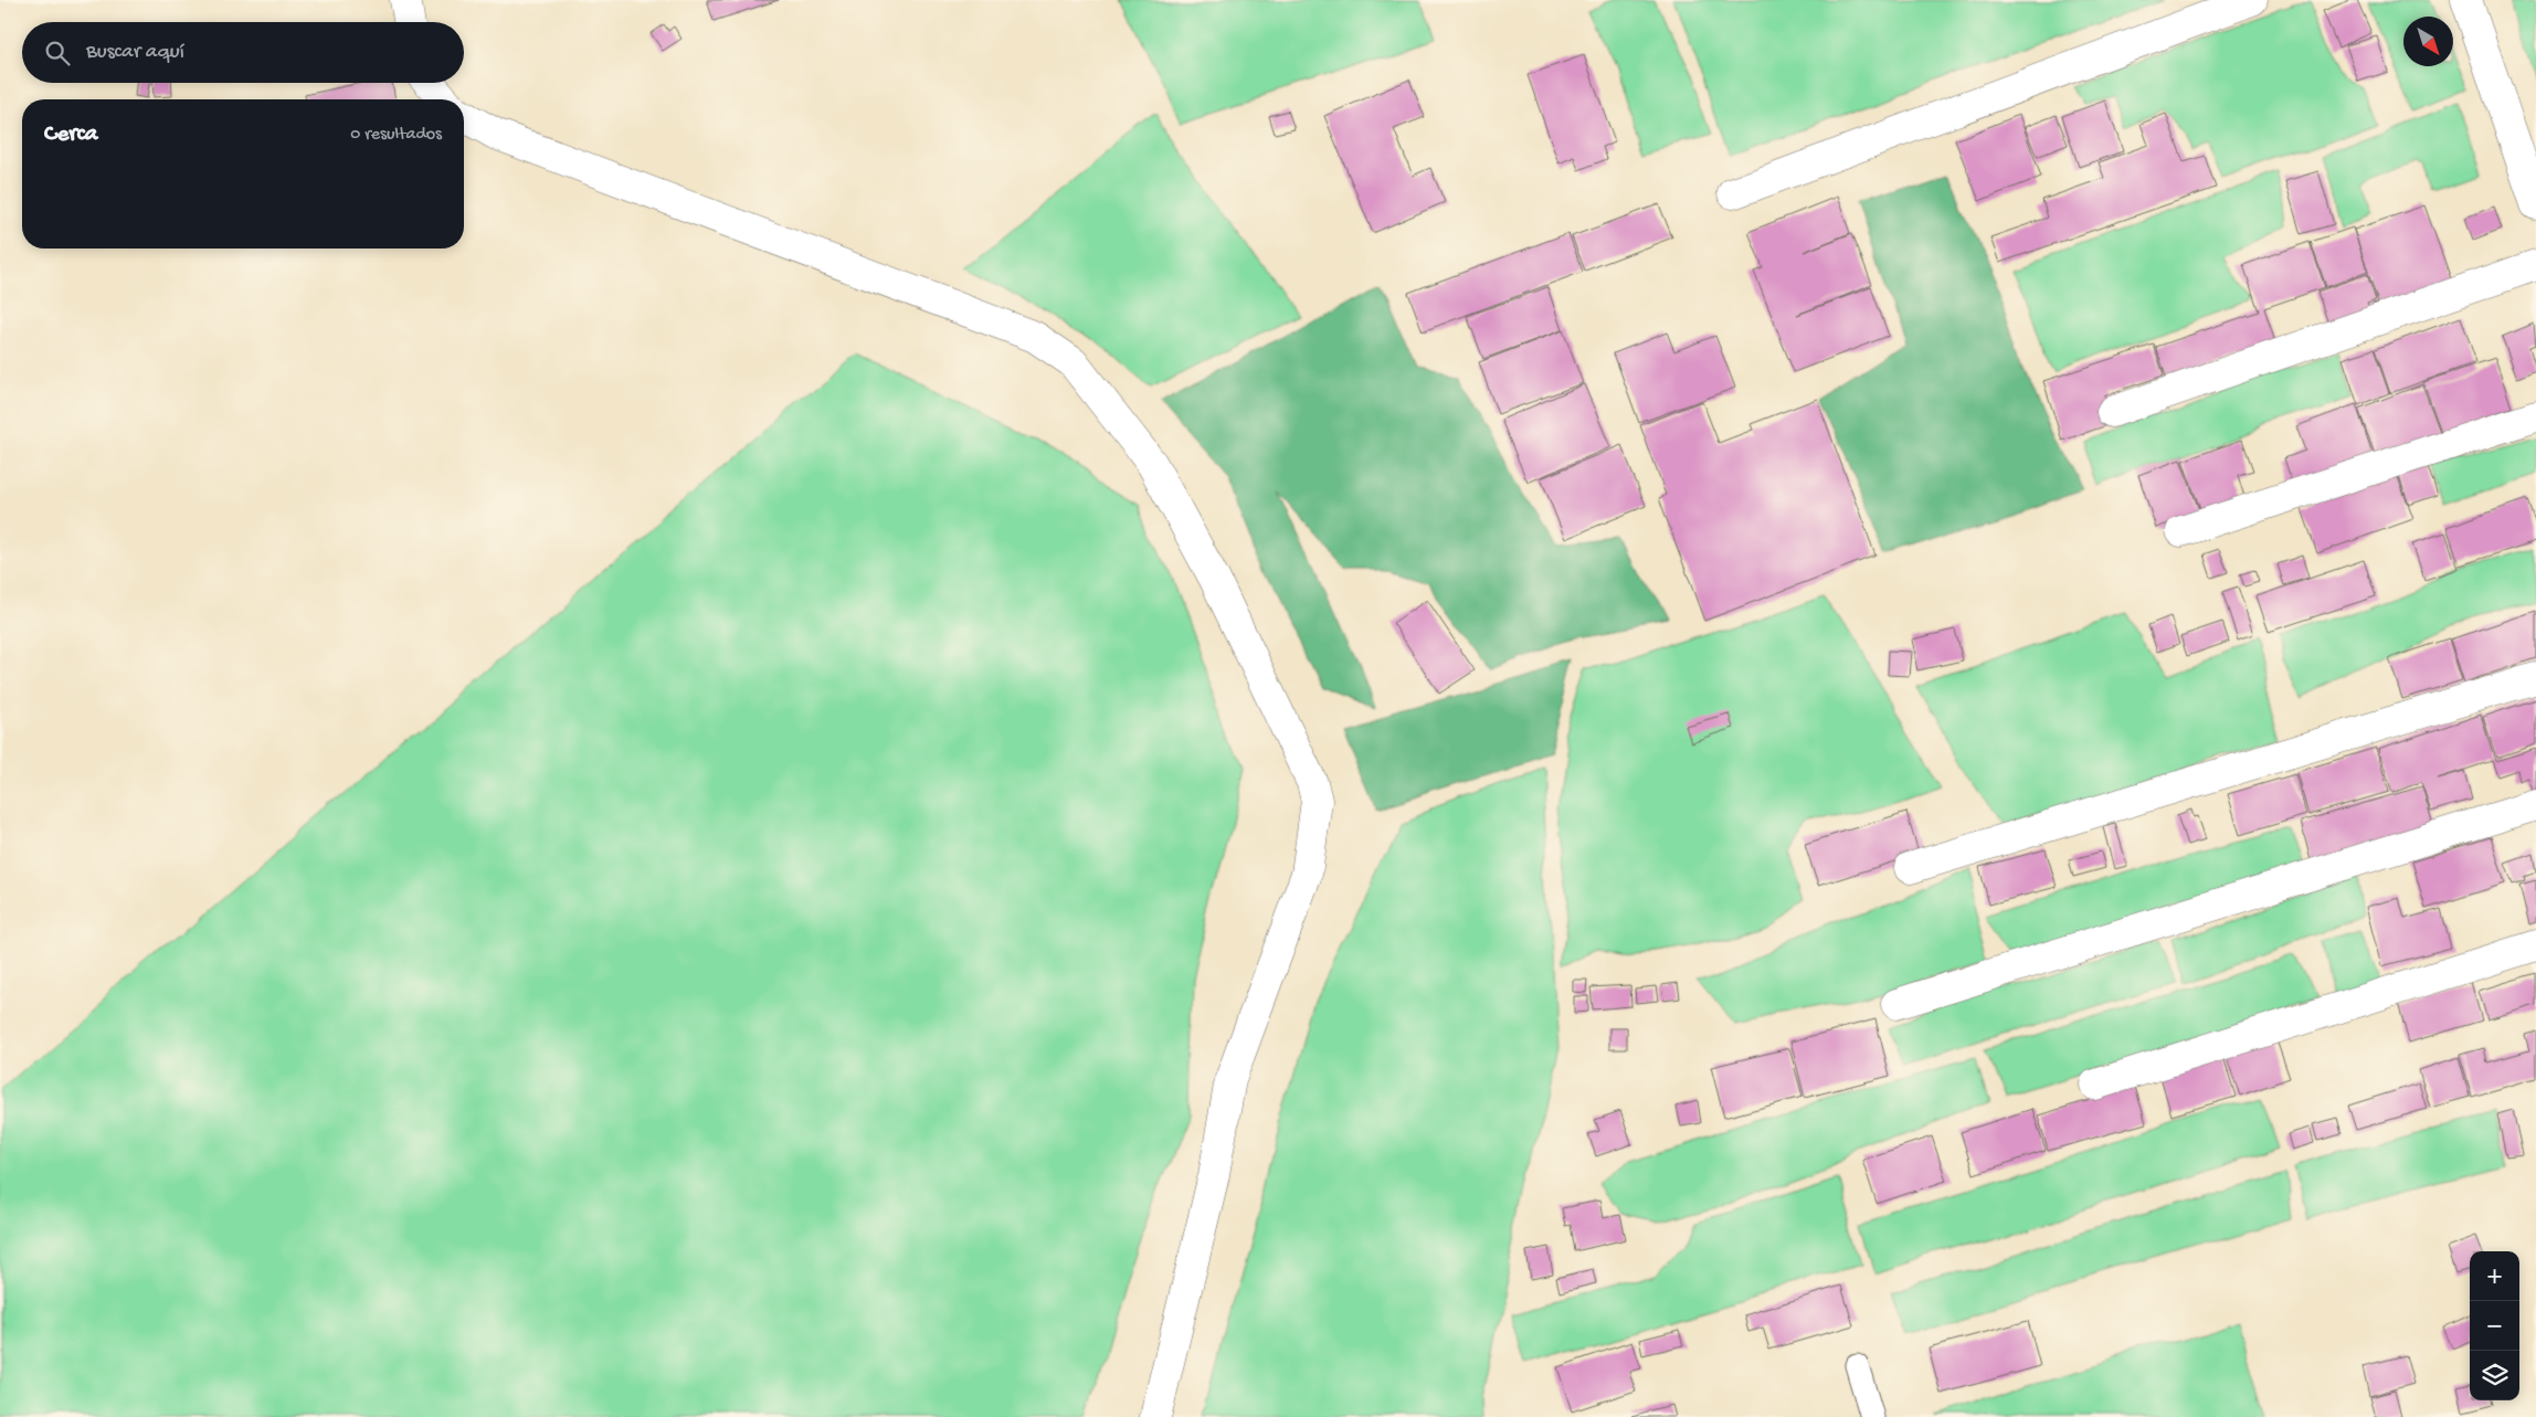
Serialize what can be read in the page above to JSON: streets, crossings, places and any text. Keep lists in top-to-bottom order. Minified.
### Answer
{"north":"bottom right","page":{"search":"Buscar aquí","heading":["Cerca","0 resultados"],"map_buttons":["+","−"]}}
